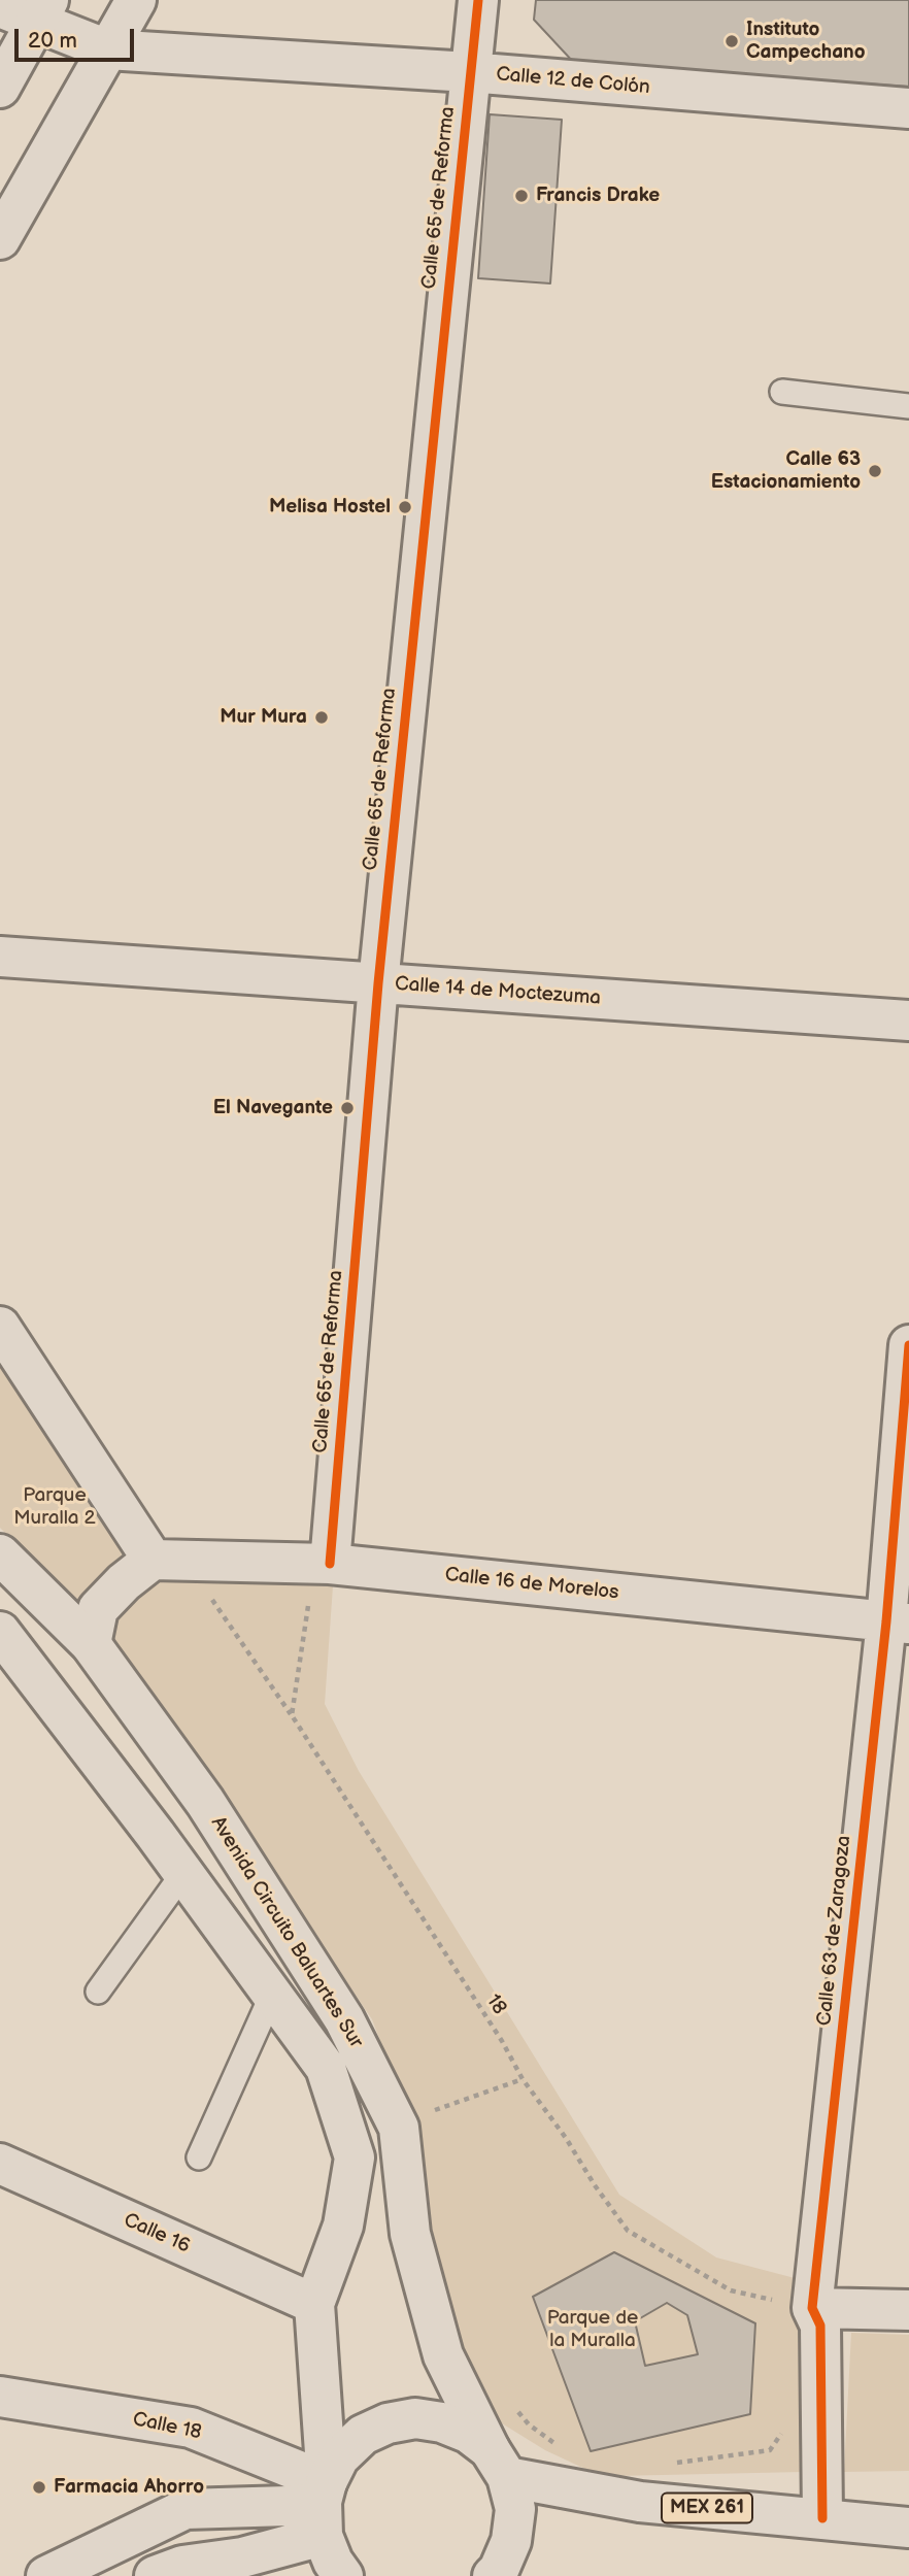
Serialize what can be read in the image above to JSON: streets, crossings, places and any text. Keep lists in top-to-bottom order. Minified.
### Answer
{"streets":{"street":["Calle 12 de Colón","Calle 65 de Reforma","Calle 14 de Moctezuma","Calle 16 de Morelos","Calle 63 de Zaragoza","Avenida Circuito Baluartes Sur","Calle 16","Calle 18","MEX 261"],"path":["18"]},"crossings":[["Calle 12 de Colón","Calle 65 de Reforma"],["Calle 65 de Reforma","Calle 14 de Moctezuma"],["Calle 65 de Reforma","Calle 16 de Morelos"],["Calle 16 de Morelos","Calle 63 de Zaragoza"],["Calle 63 de Zaragoza","18"],["Calle 63 de Zaragoza","MEX 261"],["Avenida Circuito Baluartes Sur","Calle 16"],["Avenida Circuito Baluartes Sur","Calle 18"],["Avenida Circuito Baluartes Sur","MEX 261"],["Calle 18","MEX 261"]],"parks":["Parque Muralla 2","Parque de la Muralla"],"places":["Instituto Campechano","Francis Drake","Calle 63 Estacionamiento","Melisa Hostel","Mur Mura","El Navegante","Farmacia Ahorro"],"scale_bar":"20 m"}
